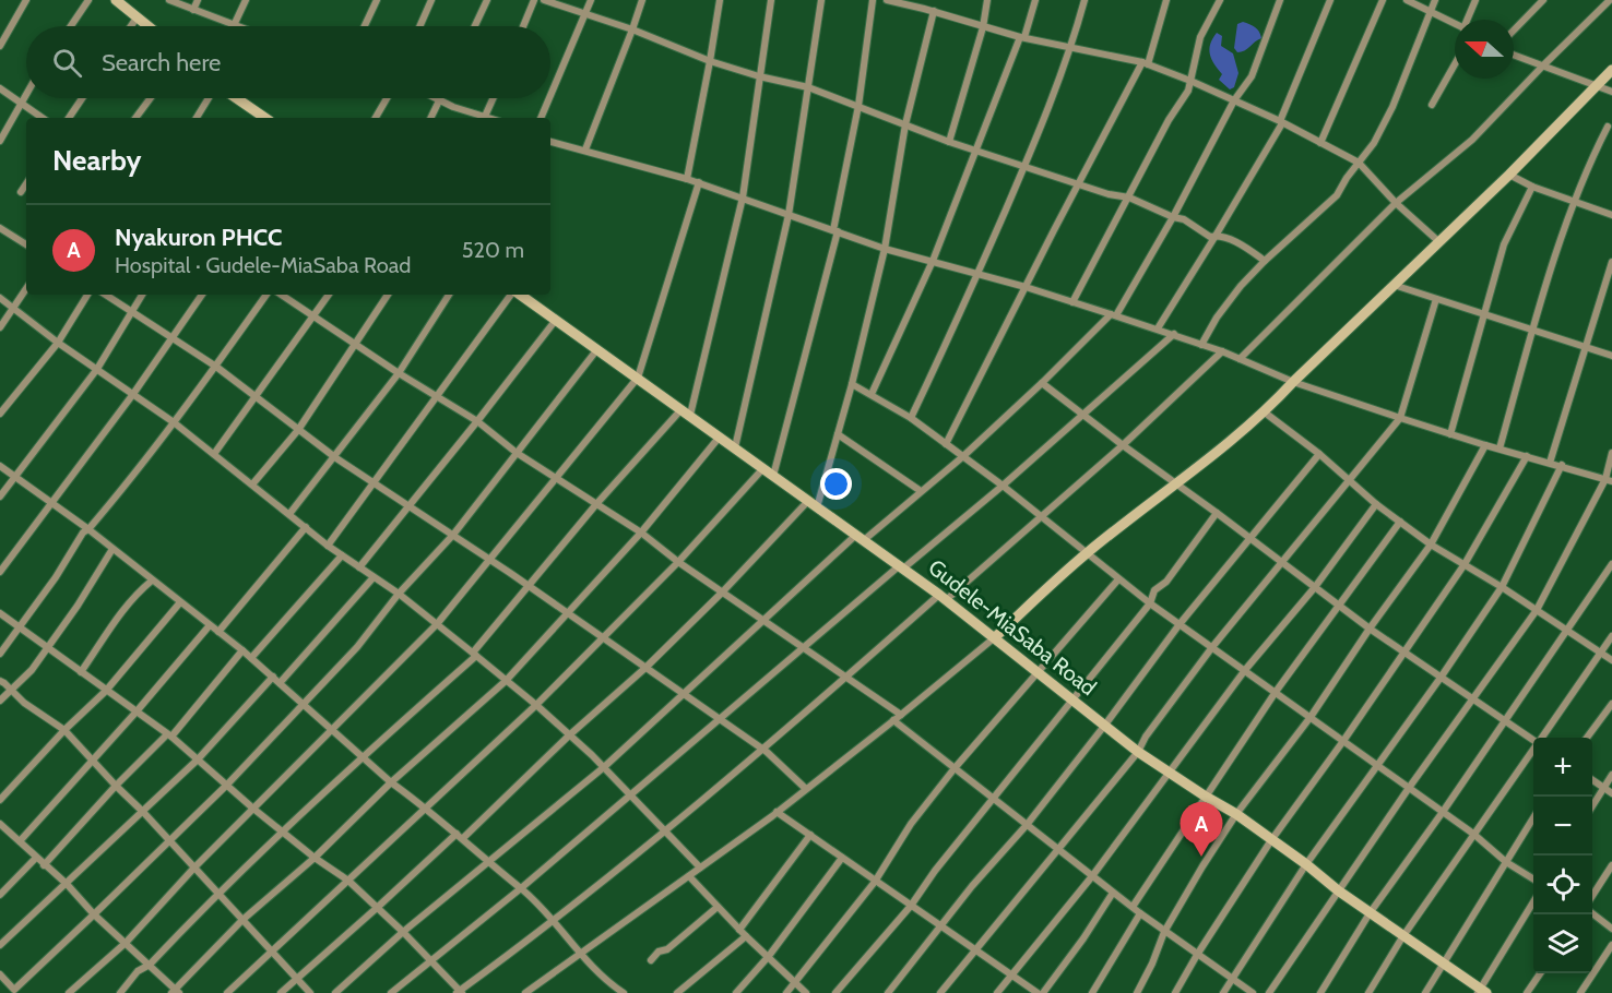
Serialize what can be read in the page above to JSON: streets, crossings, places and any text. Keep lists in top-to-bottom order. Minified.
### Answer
{"streets":{"main road":["Gudele-MiaSaba Road"]},"north":"left","page":{"search":"Search here","heading":"Nearby","list":[{"mark":"A","name":"Nyakuron PHCC","note":"Hospital · Gudele-MiaSaba Road","value":"520 m"}],"map_buttons":["+","−"],"pins":"A"}}
